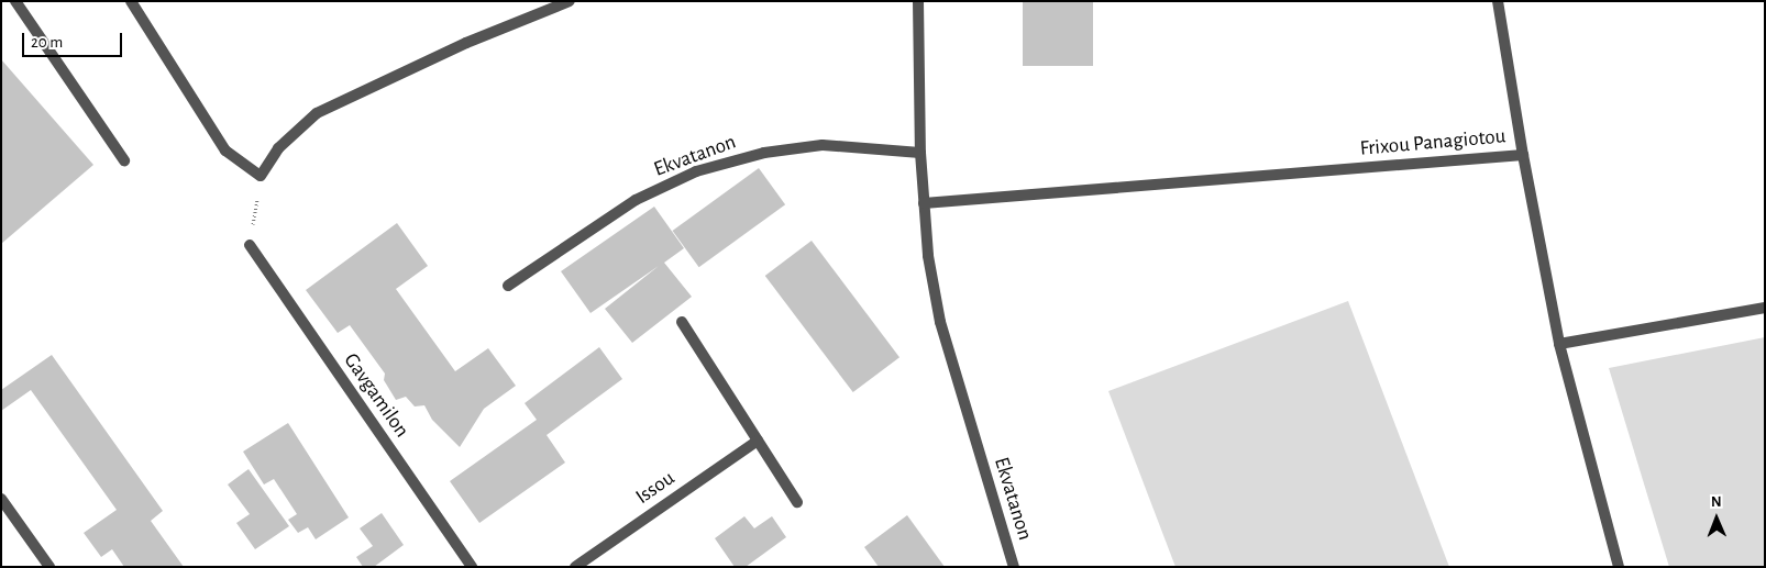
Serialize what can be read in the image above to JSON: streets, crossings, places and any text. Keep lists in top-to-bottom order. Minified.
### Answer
{"streets":{"street":["Frixou Panagiotou","Ekvatanon","Gavgamilon","Issou"]},"crossings":[["Frixou Panagiotou","Ekvatanon"]],"scale_bar":"20 m","north":"top"}
